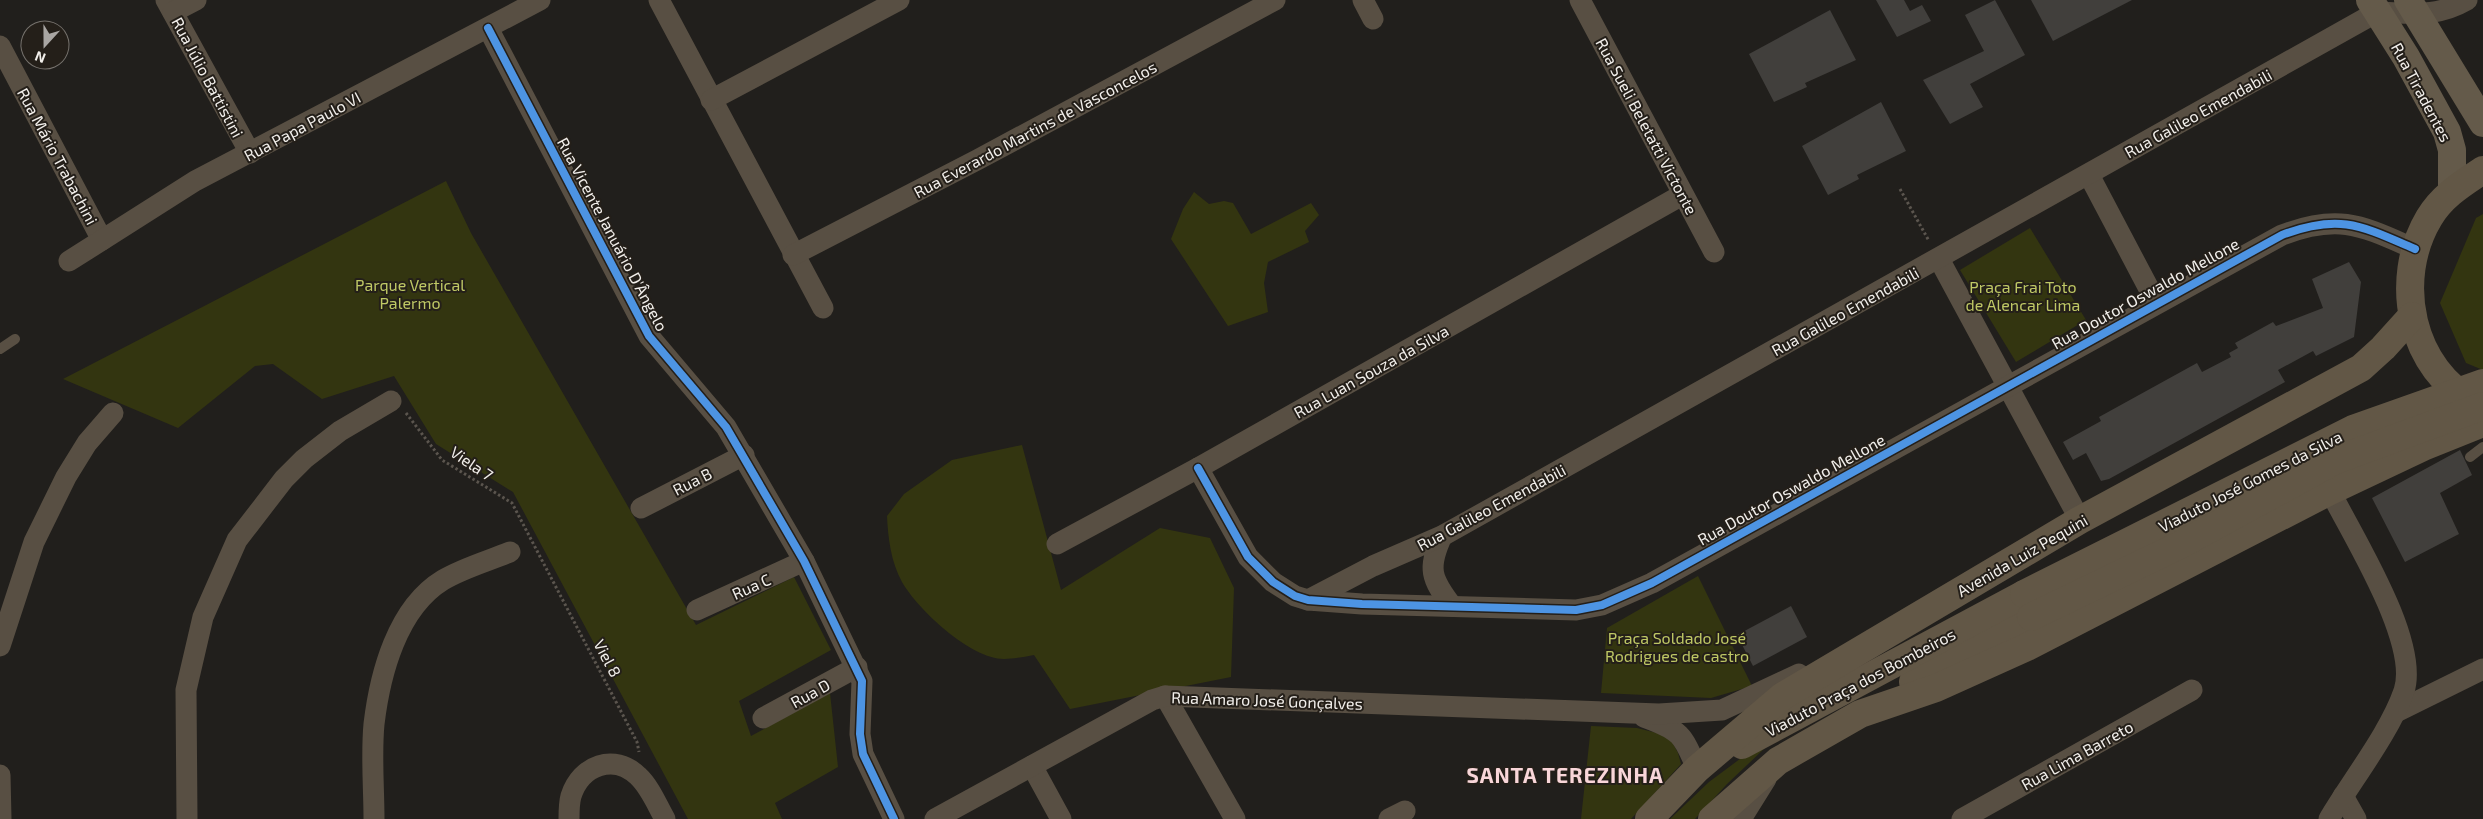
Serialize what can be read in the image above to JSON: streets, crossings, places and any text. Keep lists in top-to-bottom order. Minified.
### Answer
{"streets":{"main road":["Viaduto José Gomes da Silva","Avenida Luiz Pequini","Viaduto Praça dos Bombeiros"],"street":["Rua Júlio Battistini","Rua Tiradentes","Rua Galileo Emendabili","Rua Papa Paulo VI","Rua Sueli Beletatti Victonte","Rua Everardo Martins de Vasconcelos","Rua Mário Trabachini","Rua Vicente Januário D'Ângelo","Rua Doutor Oswaldo Mellone","Rua Luan Souza da Silva","Rua B","Rua C","Rua D","Rua Amaro José Gonçalves","Rua Lima Barreto"],"path":["Viela 7","Viel 8"]},"crossings":[["Rua Júlio Battistini","Rua Papa Paulo VI"],["Rua Tiradentes","Rua Galileo Emendabili"],["Rua Galileo Emendabili","Rua Doutor Oswaldo Mellone"],["Rua Papa Paulo VI","Rua Mário Trabachini"],["Rua Papa Paulo VI","Rua Vicente Januário D'Ângelo"],["Rua Sueli Beletatti Victonte","Rua Luan Souza da Silva"],["Rua Vicente Januário D'Ângelo","Rua B"],["Rua Vicente Januário D'Ângelo","Rua C"],["Rua Vicente Januário D'Ângelo","Rua D"],["Rua Doutor Oswaldo Mellone","Rua Luan Souza da Silva"],["Viela 7","Viel 8"],["Viaduto José Gomes da Silva","Viaduto Praça dos Bombeiros"],["Avenida Luiz Pequini","Viaduto Praça dos Bombeiros"],["Avenida Luiz Pequini","Rua Amaro José Gonçalves"],["Viaduto Praça dos Bombeiros","Rua Amaro José Gonçalves"]],"districts":["SANTA TEREZINHA"],"parks":["Parque Vertical Palermo","Praça Frai Toto de Alencar Lima","Praça Soldado José Rodrigues de castro"],"north":"bottom"}
